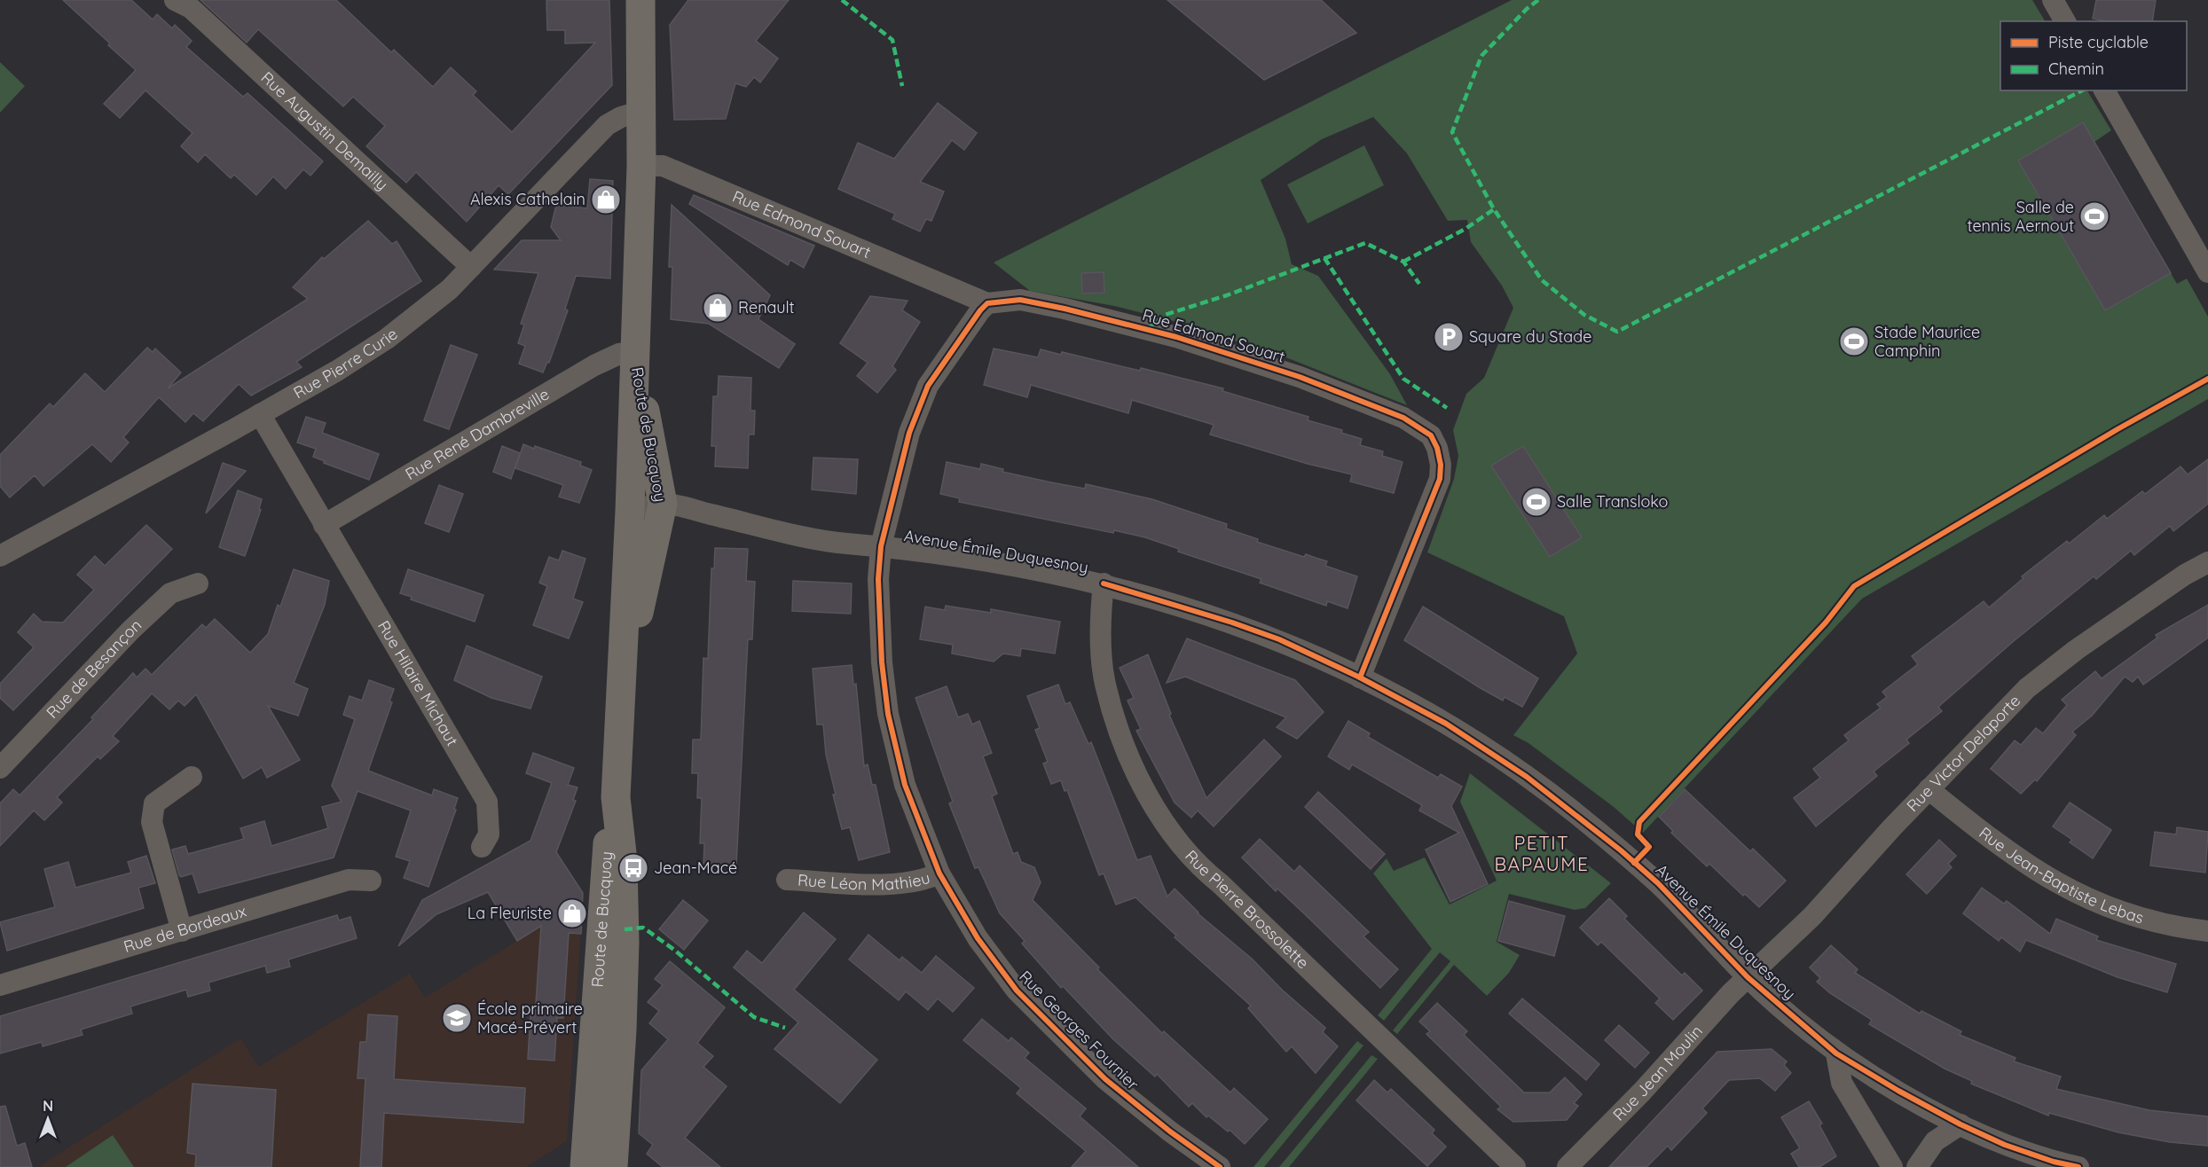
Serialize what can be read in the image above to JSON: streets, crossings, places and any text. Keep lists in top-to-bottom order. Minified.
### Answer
{"streets":{"main road":["Route de Bucquoy"],"street":["Rue Augustin Demailly","Rue Edmond Souart","Rue Pierre Curie","Rue René Dambreville","Avenue Émile Duquesnoy","Rue de Besançon","Rue Hilaire Michaut","Rue Victor Delaporte","Rue Jean-Baptiste Lebas","Rue Léon Mathieu","Rue Pierre Brossolette","Rue de Bordeaux","Rue Georges Fournier","Rue Jean Moulin"]},"crossings":[["Rue Augustin Demailly","Rue Pierre Curie"],["Rue Edmond Souart","Route de Bucquoy"],["Rue Edmond Souart","Avenue Émile Duquesnoy"],["Rue Pierre Curie","Route de Bucquoy"],["Rue Pierre Curie","Rue Hilaire Michaut"],["Rue René Dambreville","Route de Bucquoy"],["Rue René Dambreville","Rue Hilaire Michaut"],["Route de Bucquoy","Avenue Émile Duquesnoy"],["Avenue Émile Duquesnoy","Rue Victor Delaporte"],["Avenue Émile Duquesnoy","Rue Pierre Brossolette"],["Avenue Émile Duquesnoy","Rue Georges Fournier"],["Avenue Émile Duquesnoy","Rue Jean Moulin"],["Rue Victor Delaporte","Rue Jean-Baptiste Lebas"],["Rue Victor Delaporte","Rue Jean Moulin"],["Rue Léon Mathieu","Rue Georges Fournier"]],"districts":["PETIT BAPAUME"],"places":{"shop":["Alexis Cathelain","Renault","La Fleuriste"],"sports":["Salle de tennis Aernout","Stade Maurice Camphin","Salle Transloko"],"parking":["Square du Stade"],"bus stop":["Jean-Macé"],"school or university":["École primaire Macé-Prévert"]},"legend":["Piste cyclable","Chemin"],"north":"top"}
